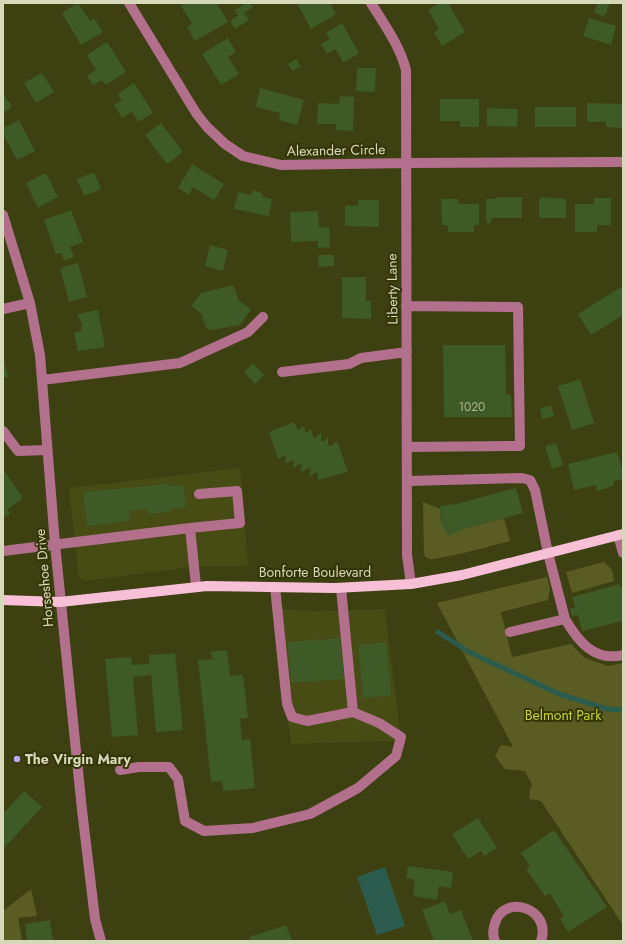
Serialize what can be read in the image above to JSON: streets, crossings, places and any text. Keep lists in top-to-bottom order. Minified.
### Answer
{"streets":{"main road":["Bonforte Boulevard"],"street":["Alexander Circle","Liberty Lane","Horseshoe Drive"]},"crossings":[["Alexander Circle","Liberty Lane"],["Liberty Lane","Bonforte Boulevard"],["Bonforte Boulevard","Horseshoe Drive"]],"parks":["Belmont Park"],"places":["The Virgin Mary"],"house_numbers":["1020"]}
